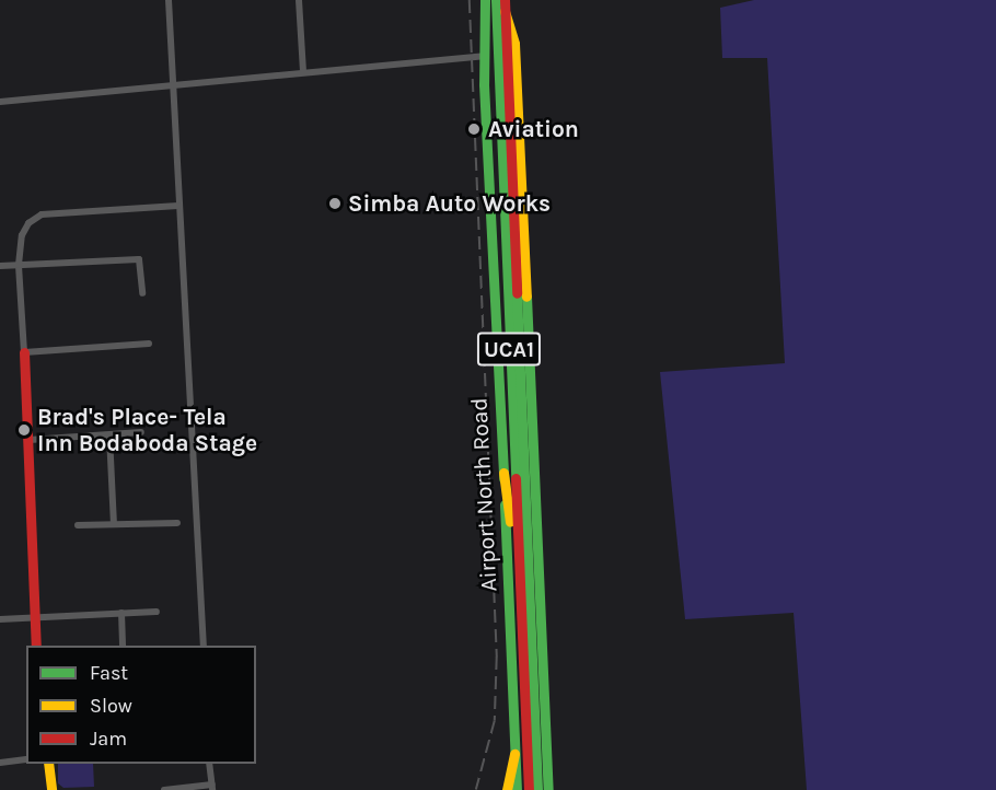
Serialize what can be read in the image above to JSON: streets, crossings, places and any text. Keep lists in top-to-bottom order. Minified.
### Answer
{"streets":{"main road":["UCA1","Airport North Road"]},"places":["Aviation","Simba Auto Works","Brad's Place- Tela Inn Bodaboda Stage"],"legend":["Fast","Slow","Jam"]}
